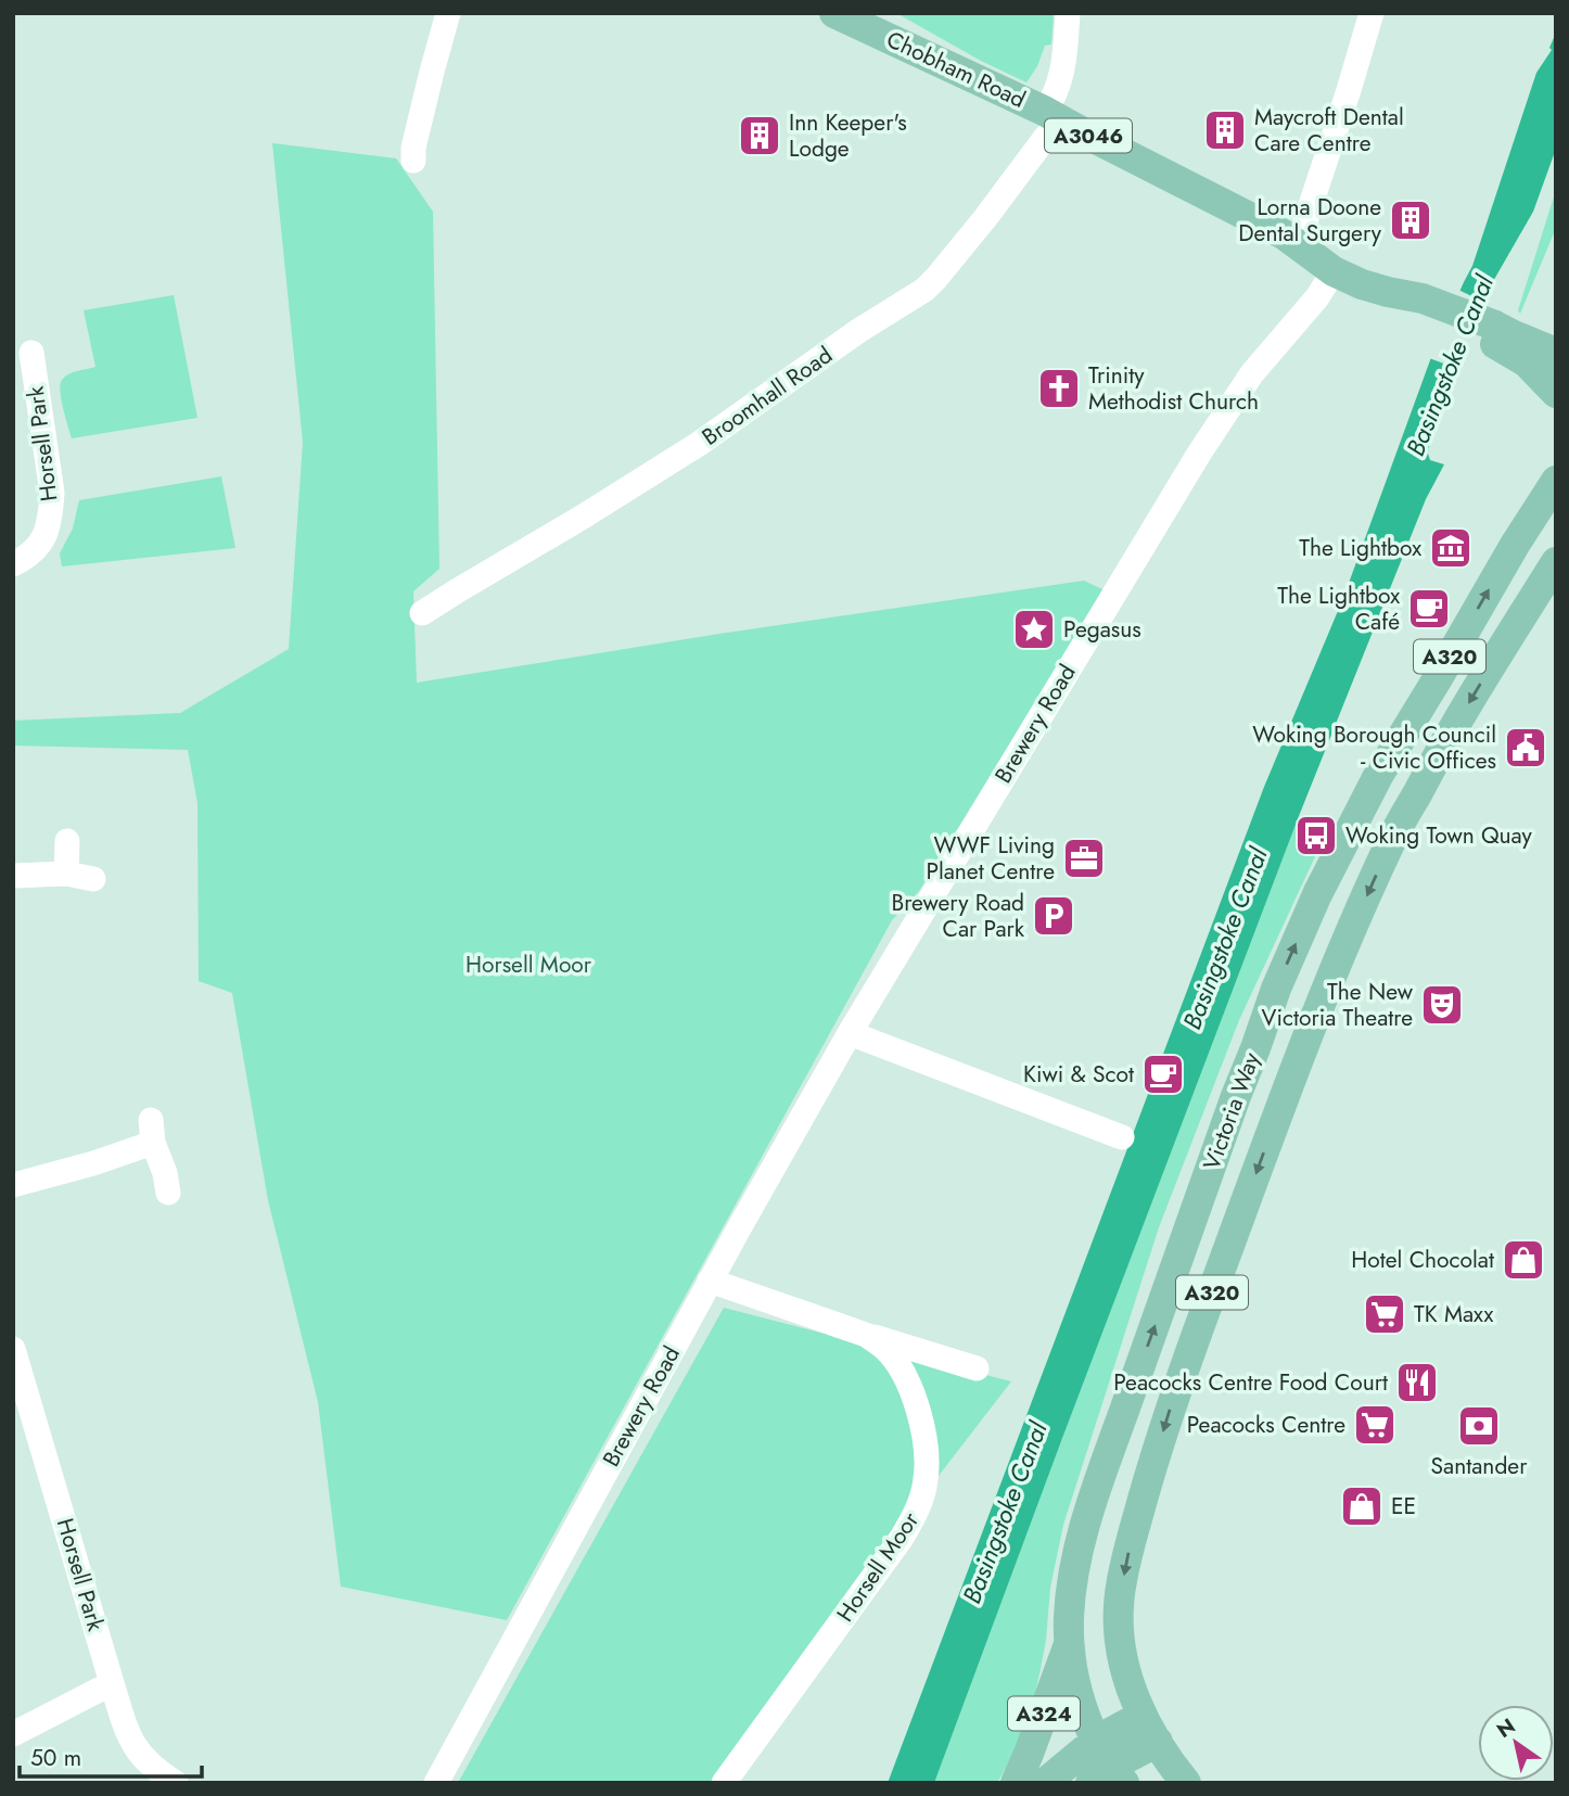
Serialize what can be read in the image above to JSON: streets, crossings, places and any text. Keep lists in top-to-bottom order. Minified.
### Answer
{"streets":{"main road":["Chobham Road","A3046","A320","Victoria Way","A324"],"street":["Broomhall Road","Horsell Park","Brewery Road","Horsell Moor"]},"crossings":[["Chobham Road","Broomhall Road"],["Chobham Road","Brewery Road"],["Brewery Road","Horsell Moor"],["Victoria Way","A324"]],"water":["Basingstoke Canal"],"parks":["Horsell Moor"],"places":{"building":["Maycroft Dental Care Centre","Inn Keeper's Lodge","Lorna Doone Dental Surgery"],"church":["Trinity Methodist Church"],"museum":["The Lightbox"],"cafe":["The Lightbox Café","Kiwi & Scot"],"place":["Pegasus"],"public building":["Woking Borough Council - Civic Offices"],"bus stop":["Woking Town Quay"],"office":["WWF Living Planet Centre"],"parking":["Brewery Road Car Park"],"theatre":["The New Victoria Theatre"],"shop":["Hotel Chocolat","EE"],"supermarket":["TK Maxx","Peacocks Centre"],"restaurant":["Peacocks Centre Food Court"],"bank":["Santander"]},"scale_bar":"50 m","north":"top left"}
